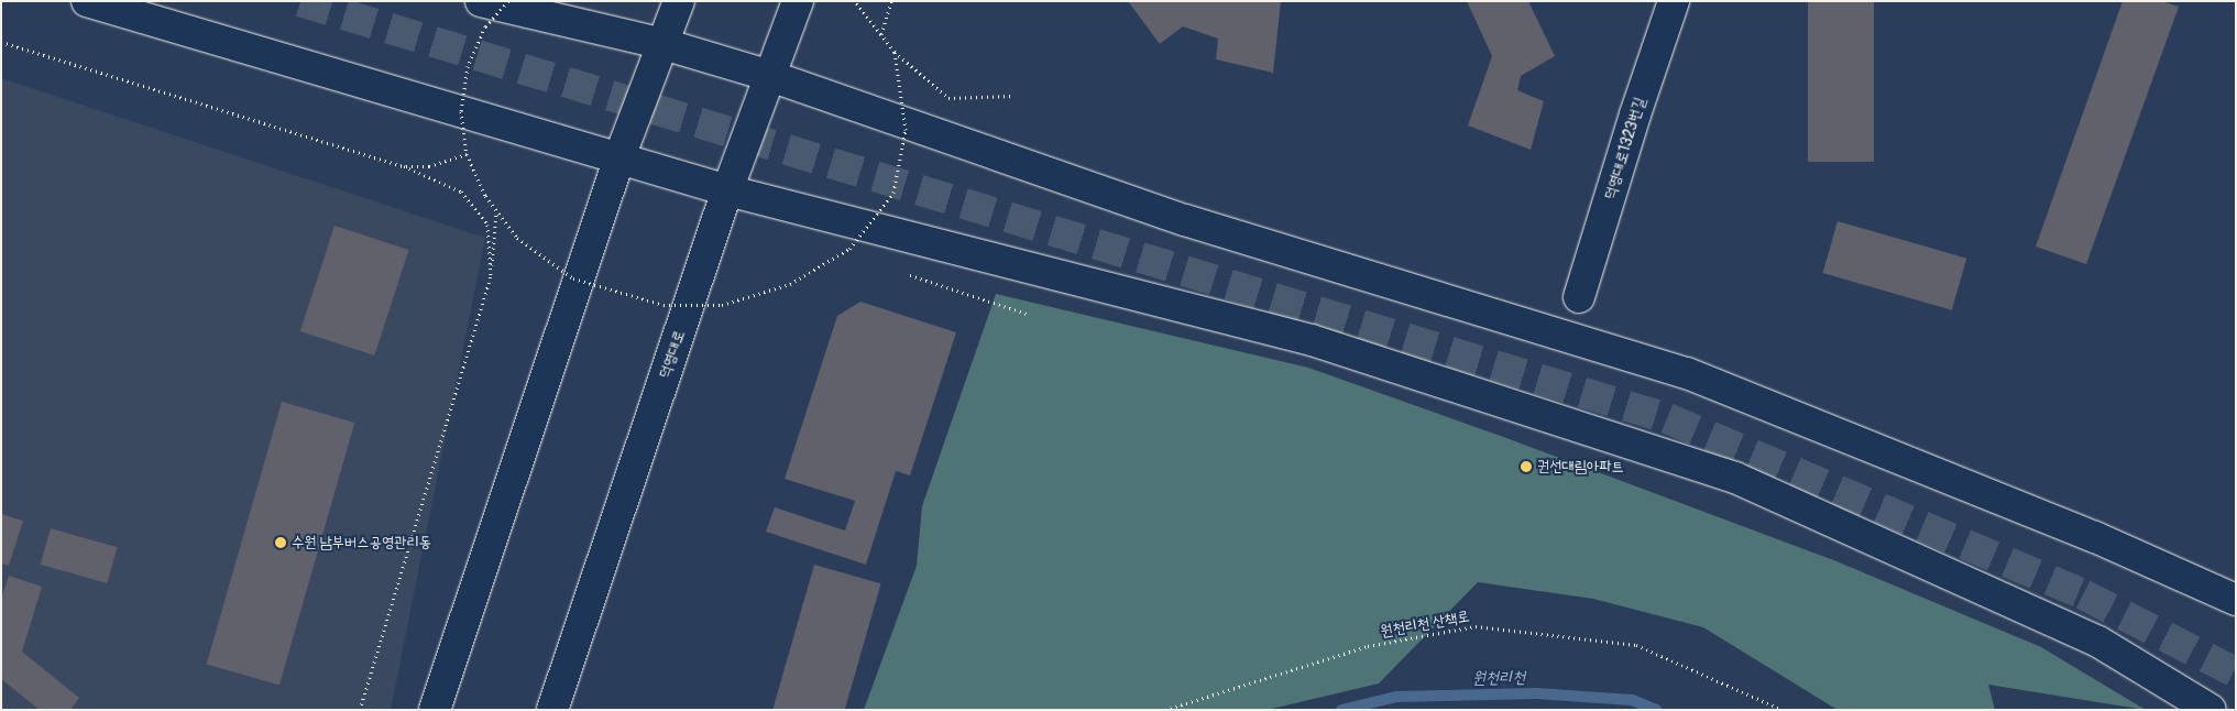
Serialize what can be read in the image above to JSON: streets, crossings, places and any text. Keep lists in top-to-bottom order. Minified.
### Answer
{"streets":{"main road":["덕영대로1323번길","덕영대로"],"path":["원천리천 산책로"]},"water":["원천리천"],"places":["권선대림아파트","수원 남부버스공영관리동"]}
